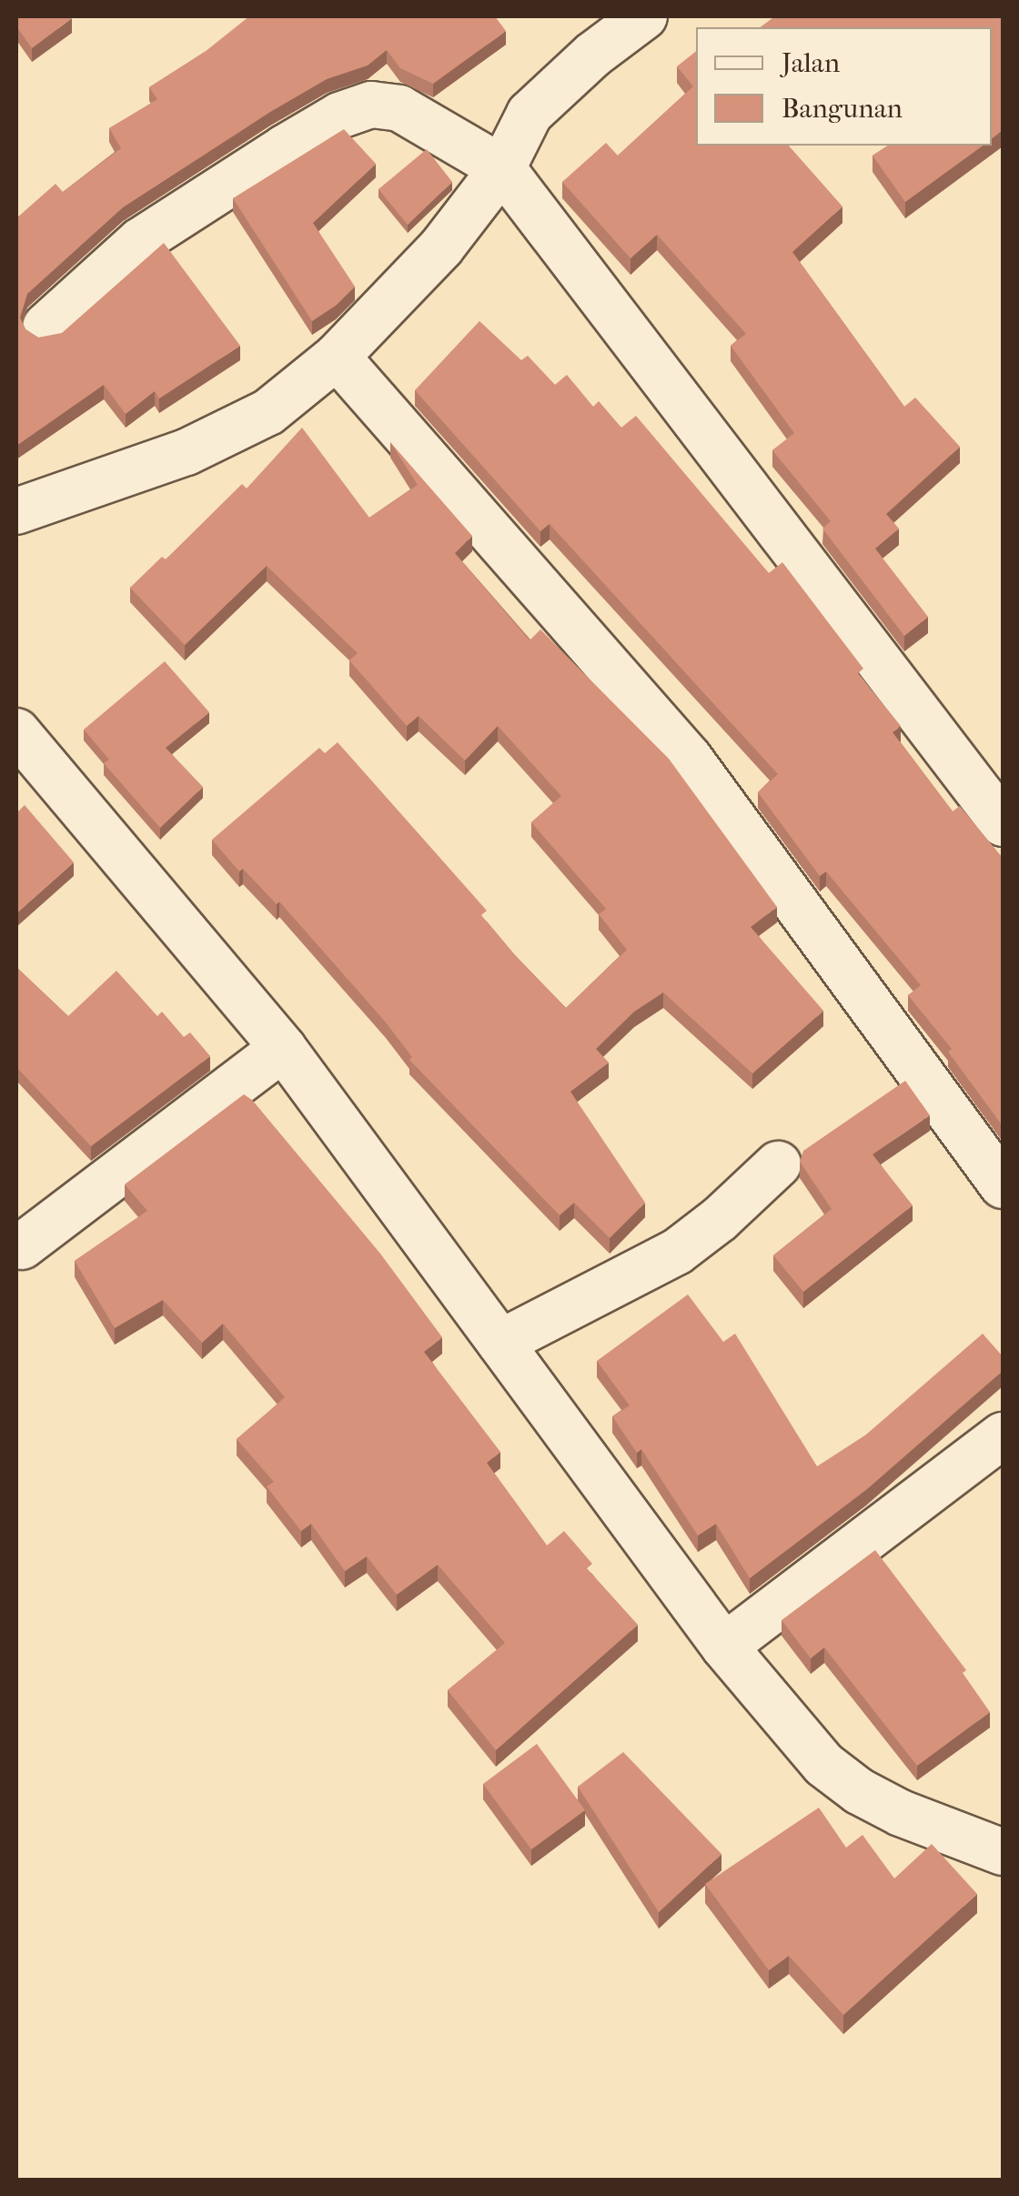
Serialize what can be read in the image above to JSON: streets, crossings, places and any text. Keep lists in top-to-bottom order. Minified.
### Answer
{"legend":["Jalan","Bangunan"]}
